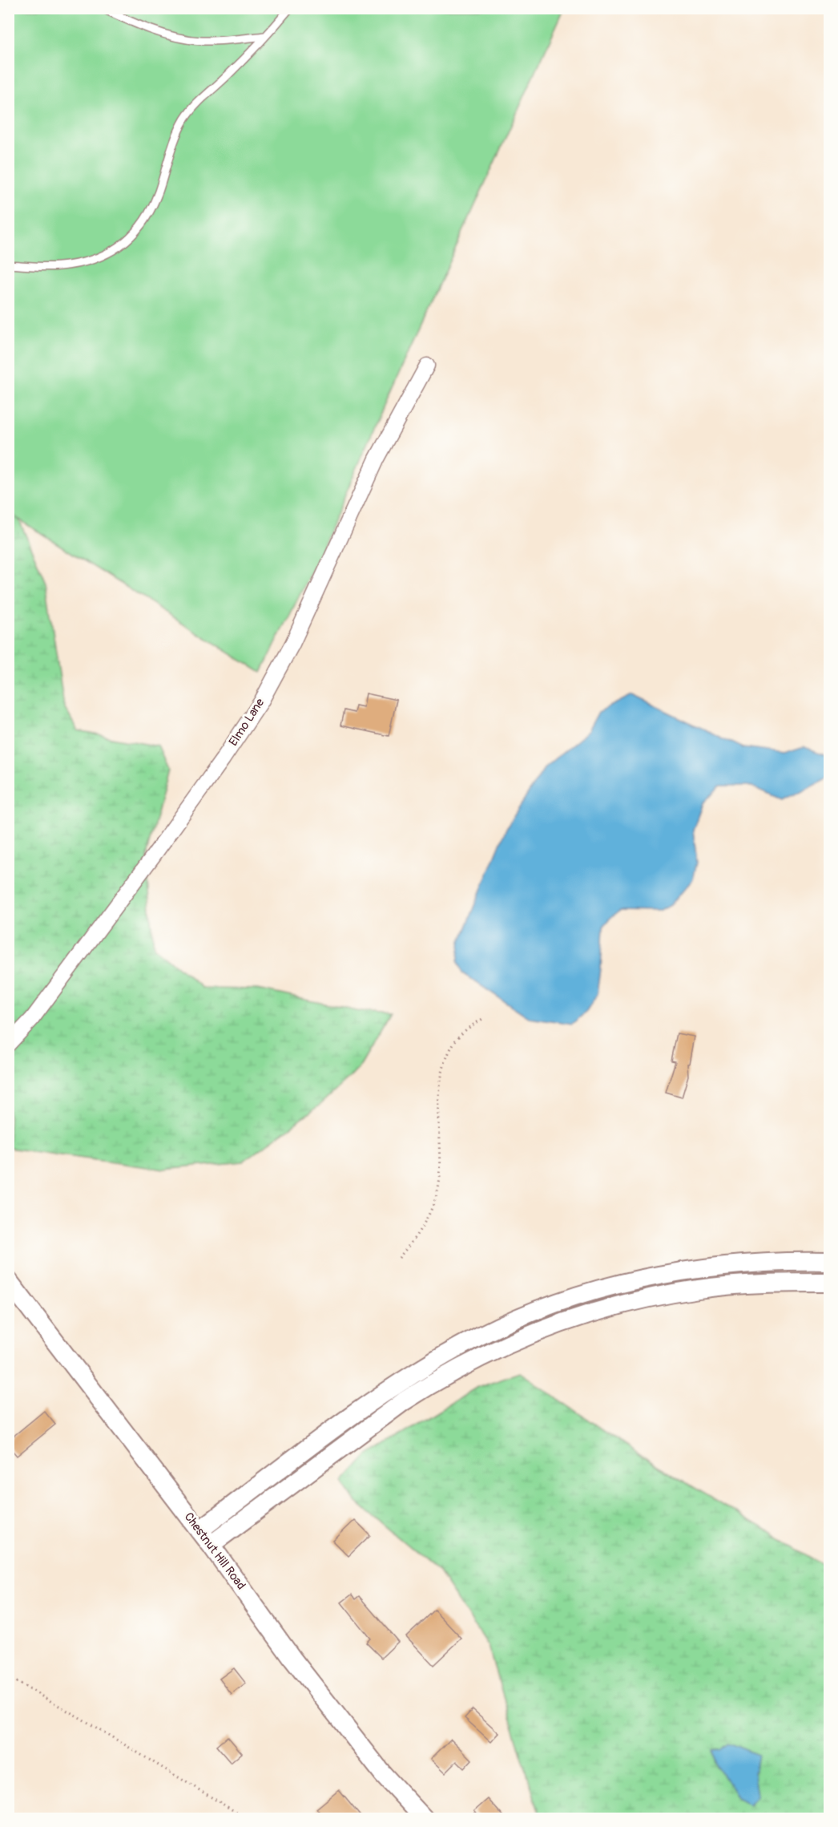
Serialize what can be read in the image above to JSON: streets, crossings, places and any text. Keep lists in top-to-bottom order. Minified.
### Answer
{"streets":{"street":["Elmo Lane","Chestnut Hill Road"]}}
